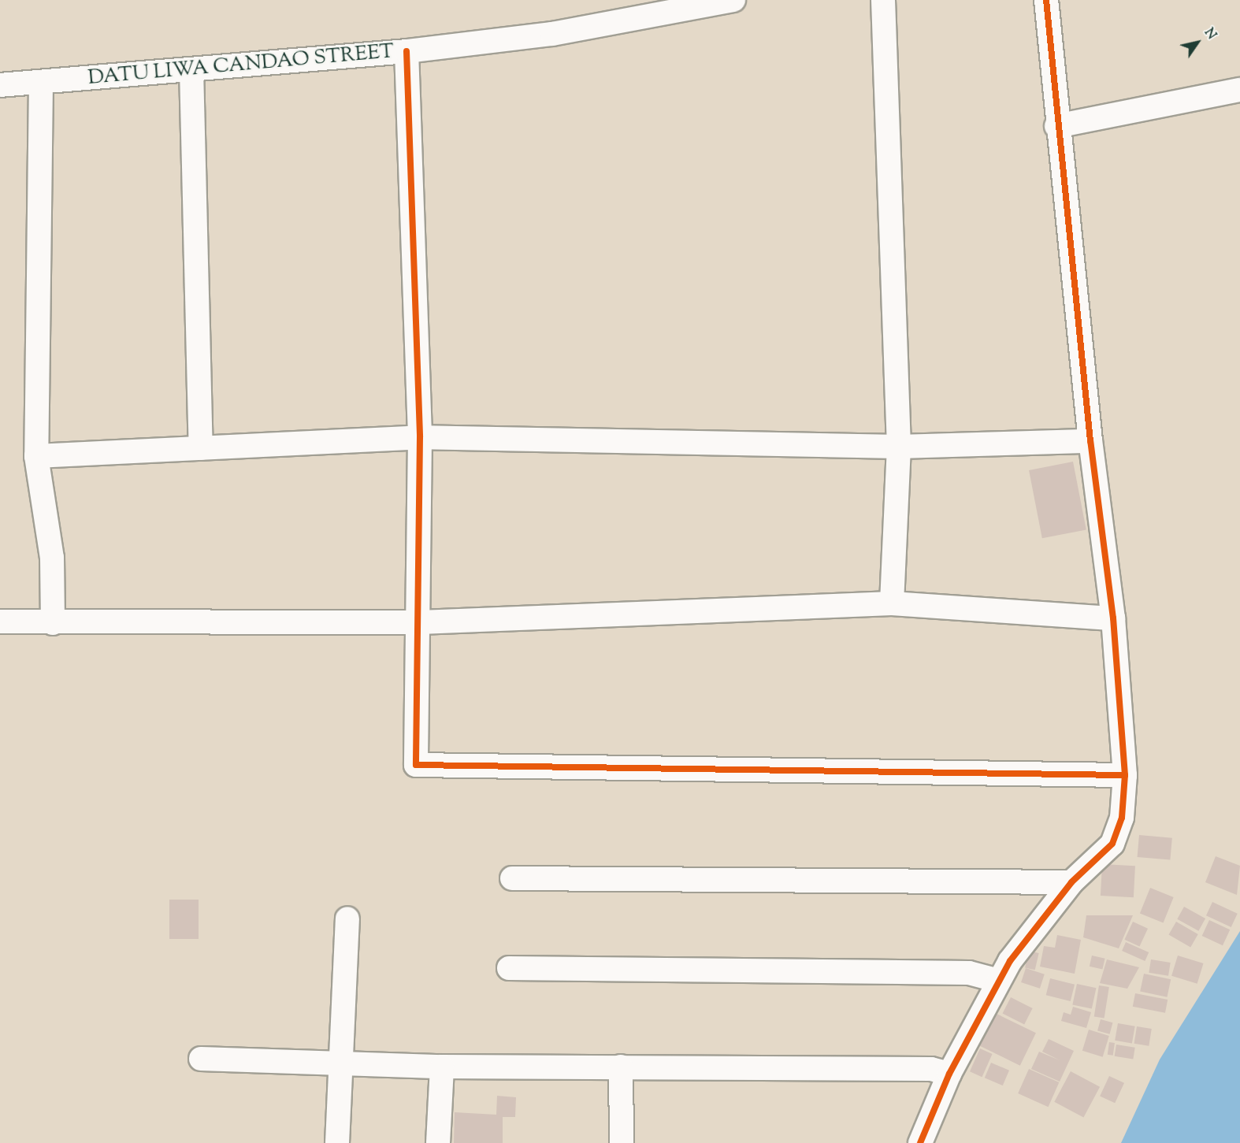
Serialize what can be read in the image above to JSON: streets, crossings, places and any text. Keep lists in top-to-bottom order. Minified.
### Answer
{"streets":{"street":["DATU LIWA CANDAO STREET"]},"north":"top right"}
